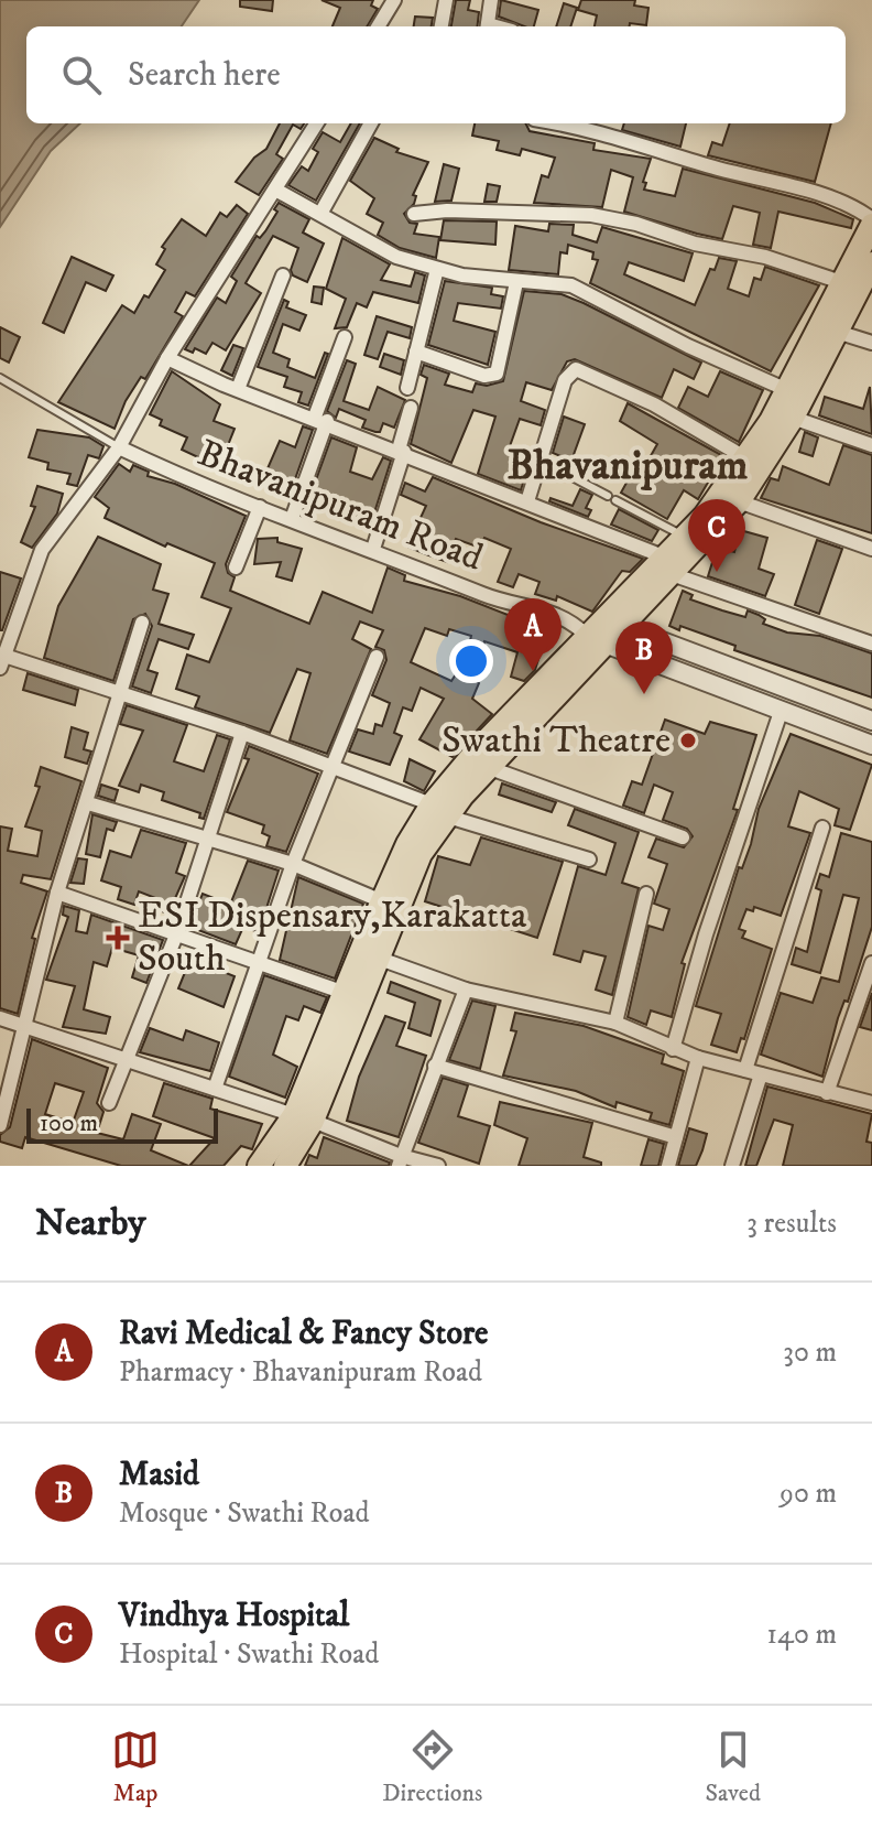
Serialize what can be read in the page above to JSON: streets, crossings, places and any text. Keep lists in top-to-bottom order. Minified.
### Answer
{"streets":{"street":["Bhavanipuram Road"]},"districts":["Bhavanipuram"],"places":{"other":["Swathi Theatre"],"health":["ESI Dispensary,Karakatta South"]},"scale_bar":"100 m","page":{"search":"Search here","pins":["C","A","B"],"scale":"100 m","heading":["Nearby","3 results"],"list":[{"mark":"A","name":"Ravi Medical & Fancy Store","note":"Pharmacy · Bhavanipuram Road","value":"30 m"},{"mark":"B","name":"Masid","note":"Mosque · Swathi Road","value":"90 m"},{"mark":"C","name":"Vindhya Hospital","note":"Hospital · Swathi Road","value":"140 m"}],"nav":["Map","Directions","Saved"]}}
